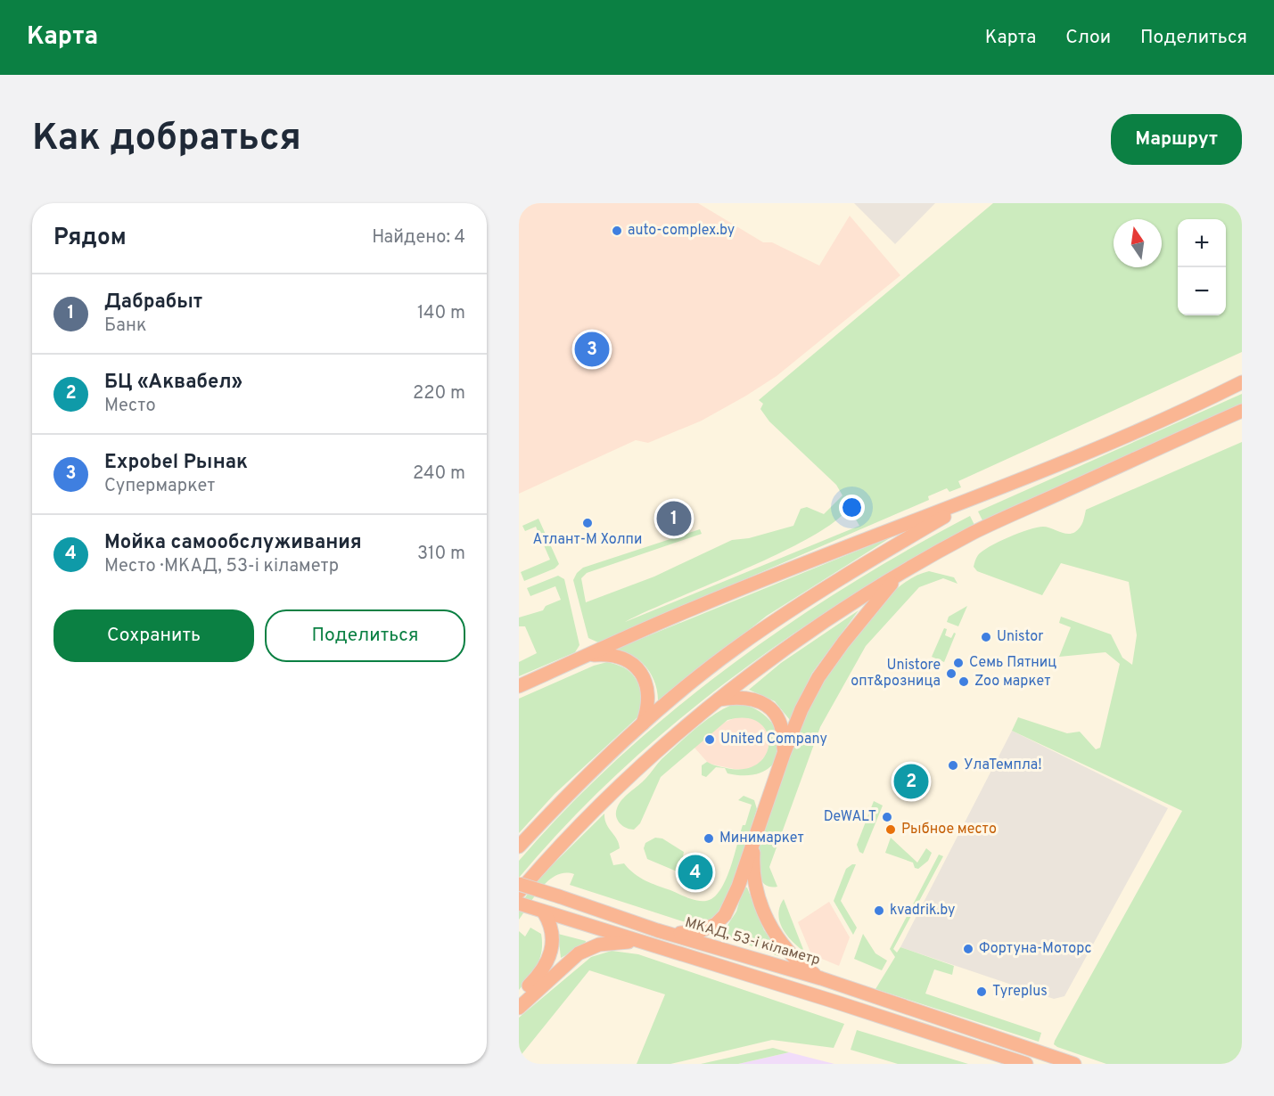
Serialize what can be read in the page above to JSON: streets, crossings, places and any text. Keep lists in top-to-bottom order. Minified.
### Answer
{"streets":{"highway":["МКАД, 53-і кіламетр"]},"places":["auto-complex.by","Атлант-М Холпи","Unistor","Семь Пятниц","Unistore опт&розница","Zoo маркет","United Company","УлаТемпла!","DeWALT","Рыбное место","Минимаркет","kvadrik.by","Фортуна-Моторс","Tyreplus"],"north":"top","page":{"header":"Карта","nav":["Карта","Слои","Поделиться"],"buttons":["Маршрут",["Сохранить","Поделиться"]],"title":"Как добраться","heading":["Рядом","Найдено: 4"],"map_buttons":["+","−"],"list":[{"mark":"1","name":"Дабрабыт","note":"Банк","value":"140 m"},{"mark":"2","name":"БЦ «Аквабел»","note":"Место","value":"220 m"},{"mark":"3","name":"Expobel Рынак","note":"Супермаркет","value":"240 m"},{"mark":"4","name":"Мойка самообслуживания","note":"Место · МКАД, 53-і кіламетр","value":"310 m"}],"pins":["3","1","2","4"]}}
